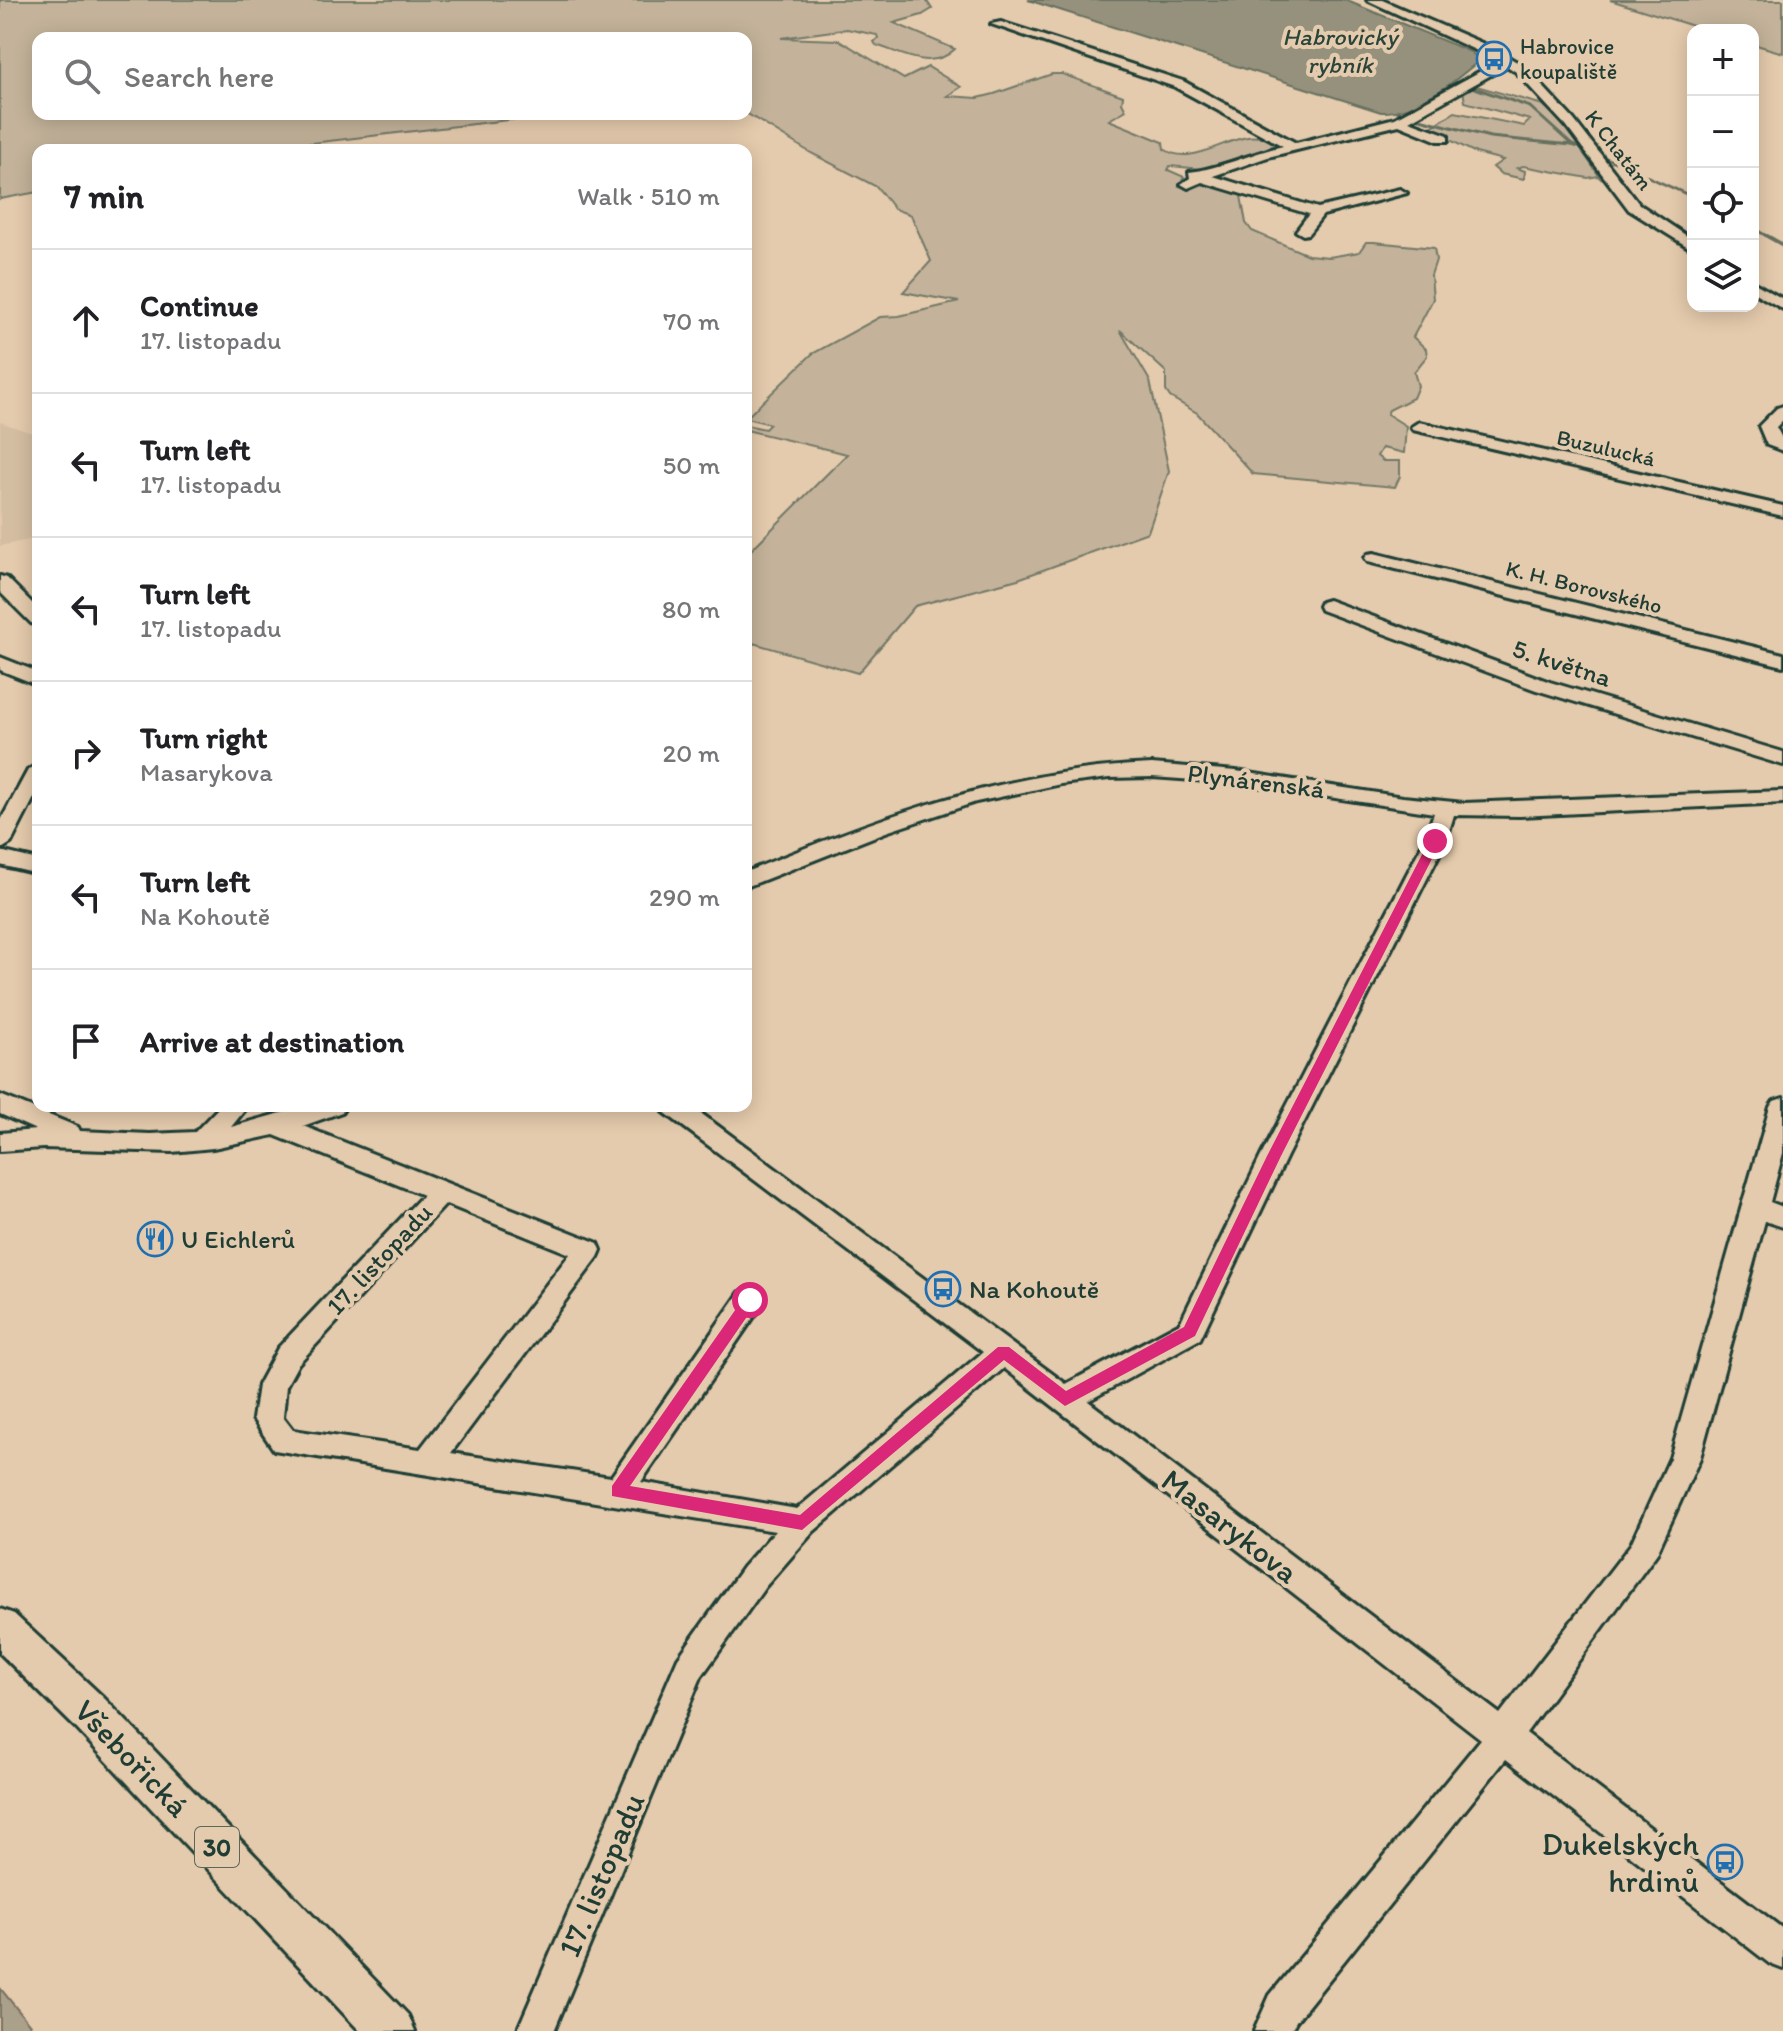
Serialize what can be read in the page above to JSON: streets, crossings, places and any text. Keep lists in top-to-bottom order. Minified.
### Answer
{"streets":{"main road":["Všebořická","30"],"street":["K Chatám","Buzulucká","K. H. Borovského","5. května","Plynárenská","17. listopadu","Masarykova"]},"crossings":[["17. listopadu","Masarykova"]],"water":["Habrovický rybník"],"places":{"bus stop":["Habrovice koupaliště","Na Kohoutě","Dukelských hrdinů"],"restaurant":["U Eichlerů"]},"page":{"map_buttons":["+","−"],"search":"Search here","heading":["7 min","Walk · 510 m"],"list":[["Continue","17. listopadu","70 m"],["Turn left","17. listopadu","50 m"],["Turn left","17. listopadu","80 m"],["Turn right","Masarykova","20 m"],["Turn left","Na Kohoutě","290 m"],"Arrive at destination"]}}
